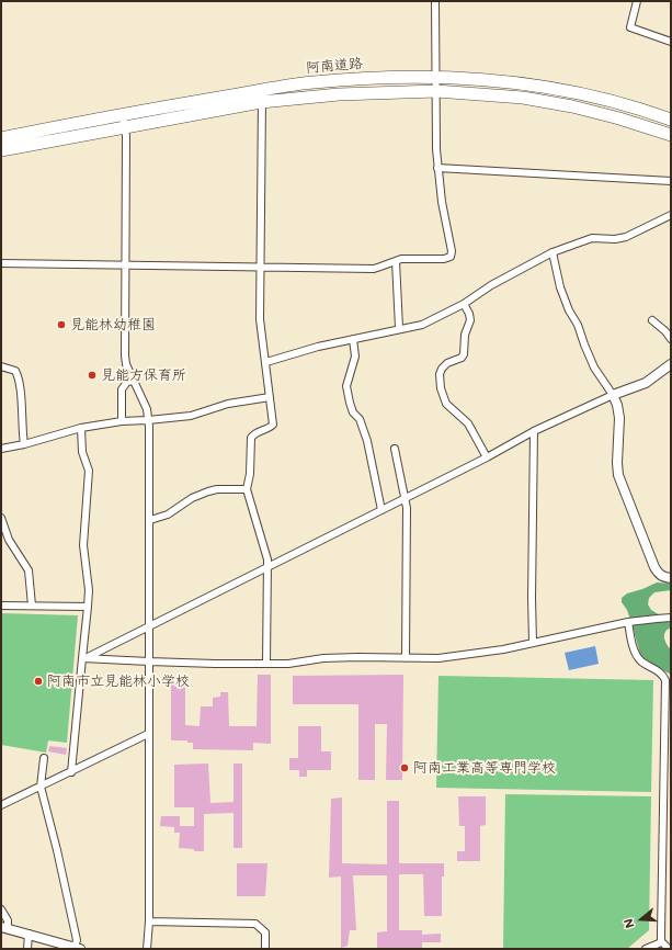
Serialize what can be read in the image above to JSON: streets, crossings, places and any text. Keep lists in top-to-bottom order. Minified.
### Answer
{"streets":{"highway":["阿南道路"]},"places":["見能林幼稚園","見能方保育所","阿南市立見能林小学校","阿南工業高等専門学校"],"north":"left"}
